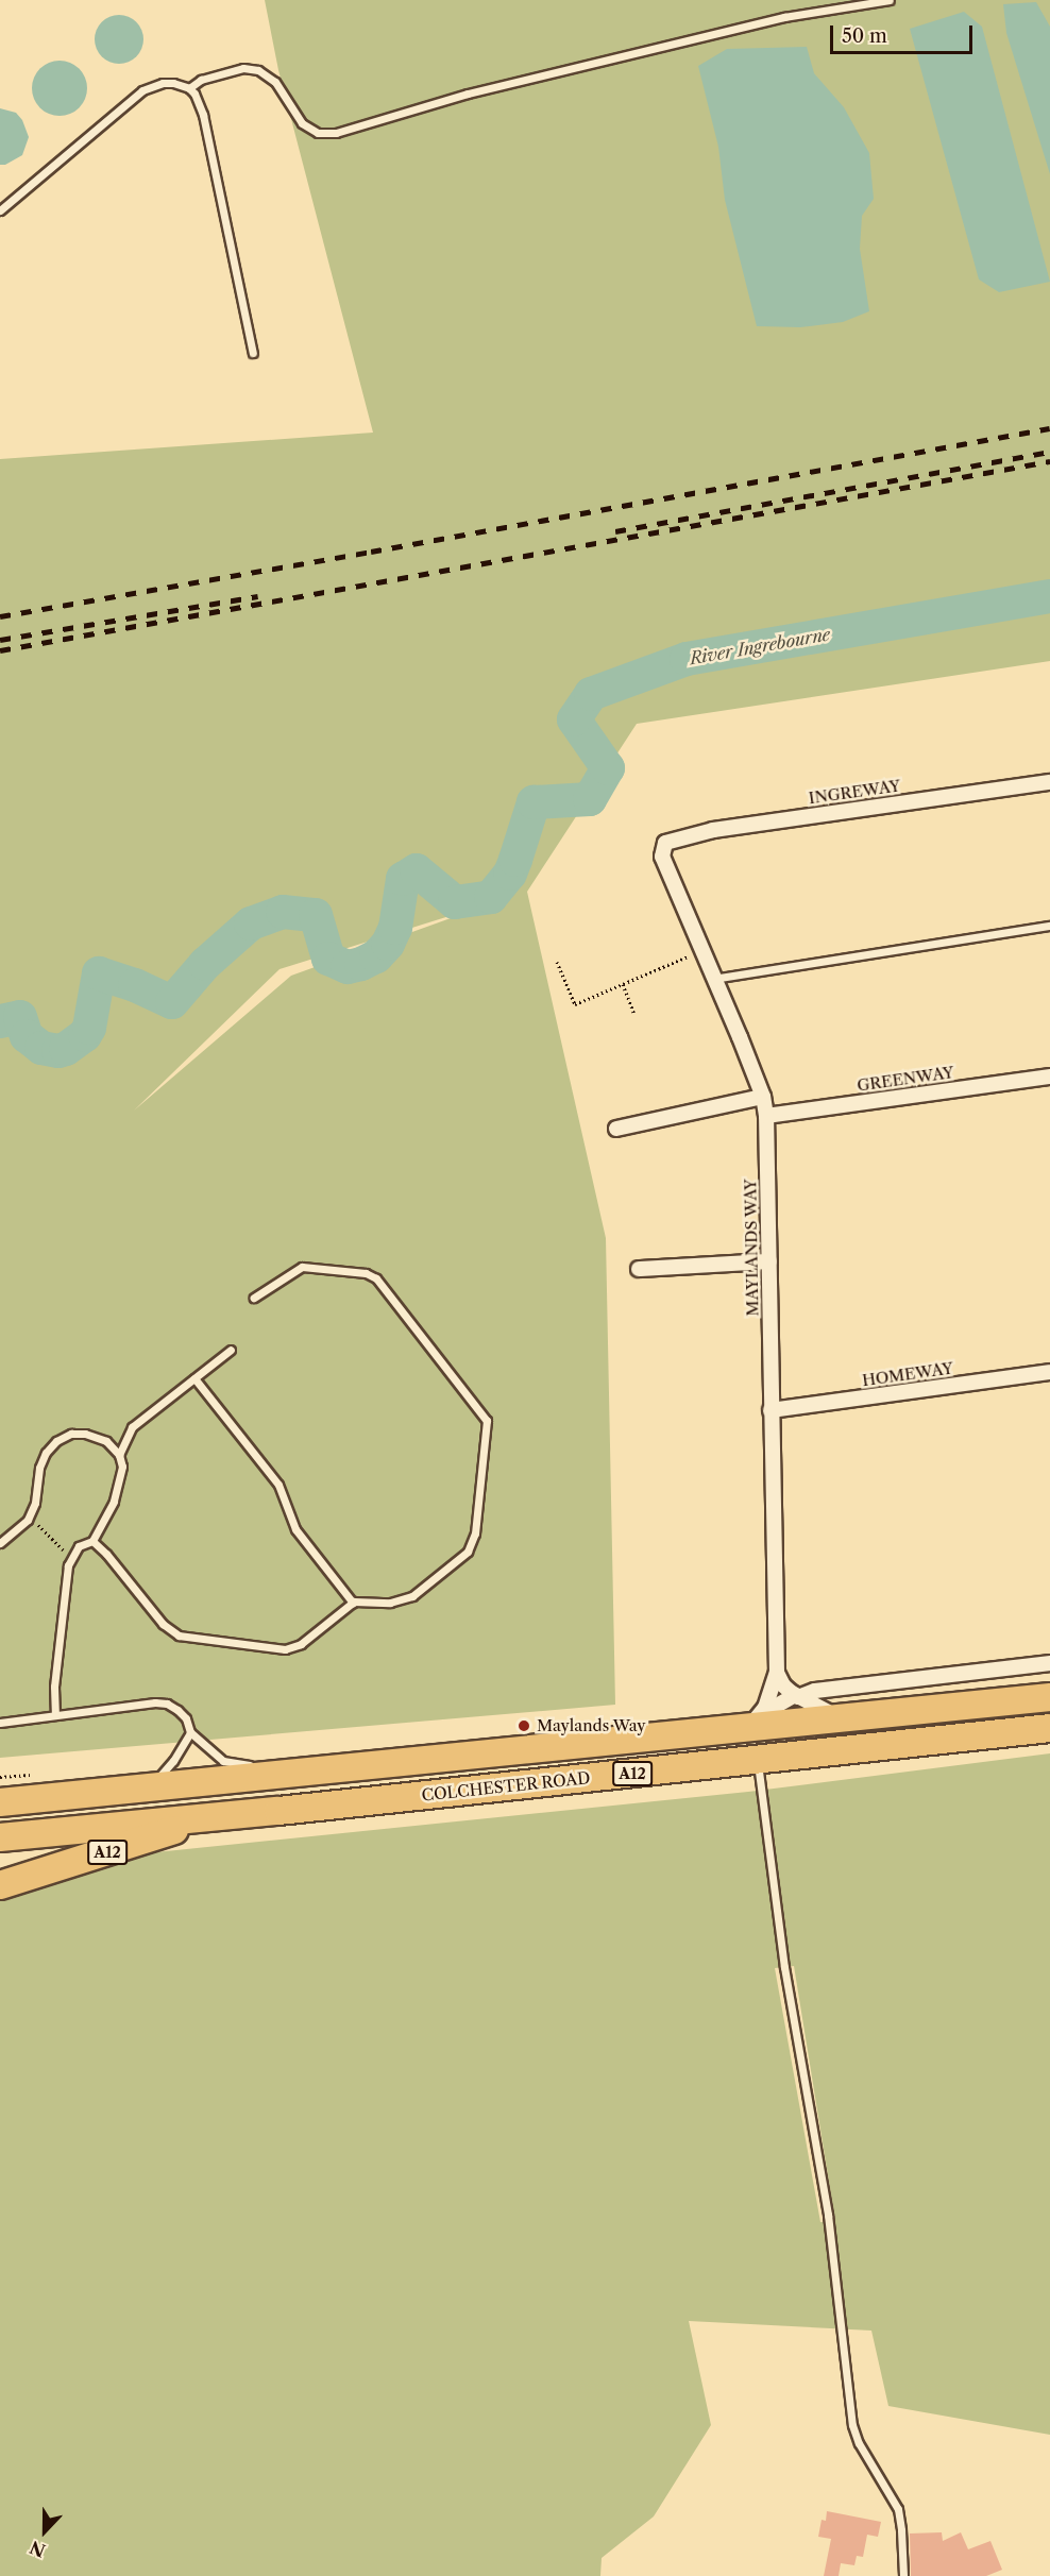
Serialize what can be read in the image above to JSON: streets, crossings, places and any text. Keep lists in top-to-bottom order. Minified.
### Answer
{"streets":{"highway":["A12","COLCHESTER ROAD"],"street":["INGREWAY","GREENWAY","MAYLANDS WAY","HOMEWAY"]},"crossings":[["INGREWAY","MAYLANDS WAY"],["GREENWAY","MAYLANDS WAY"],["MAYLANDS WAY","HOMEWAY"],["MAYLANDS WAY","COLCHESTER ROAD"],["A12","COLCHESTER ROAD"]],"water":["River Ingrebourne"],"places":["Maylands Way"],"scale_bar":"50 m","north":"bottom"}
